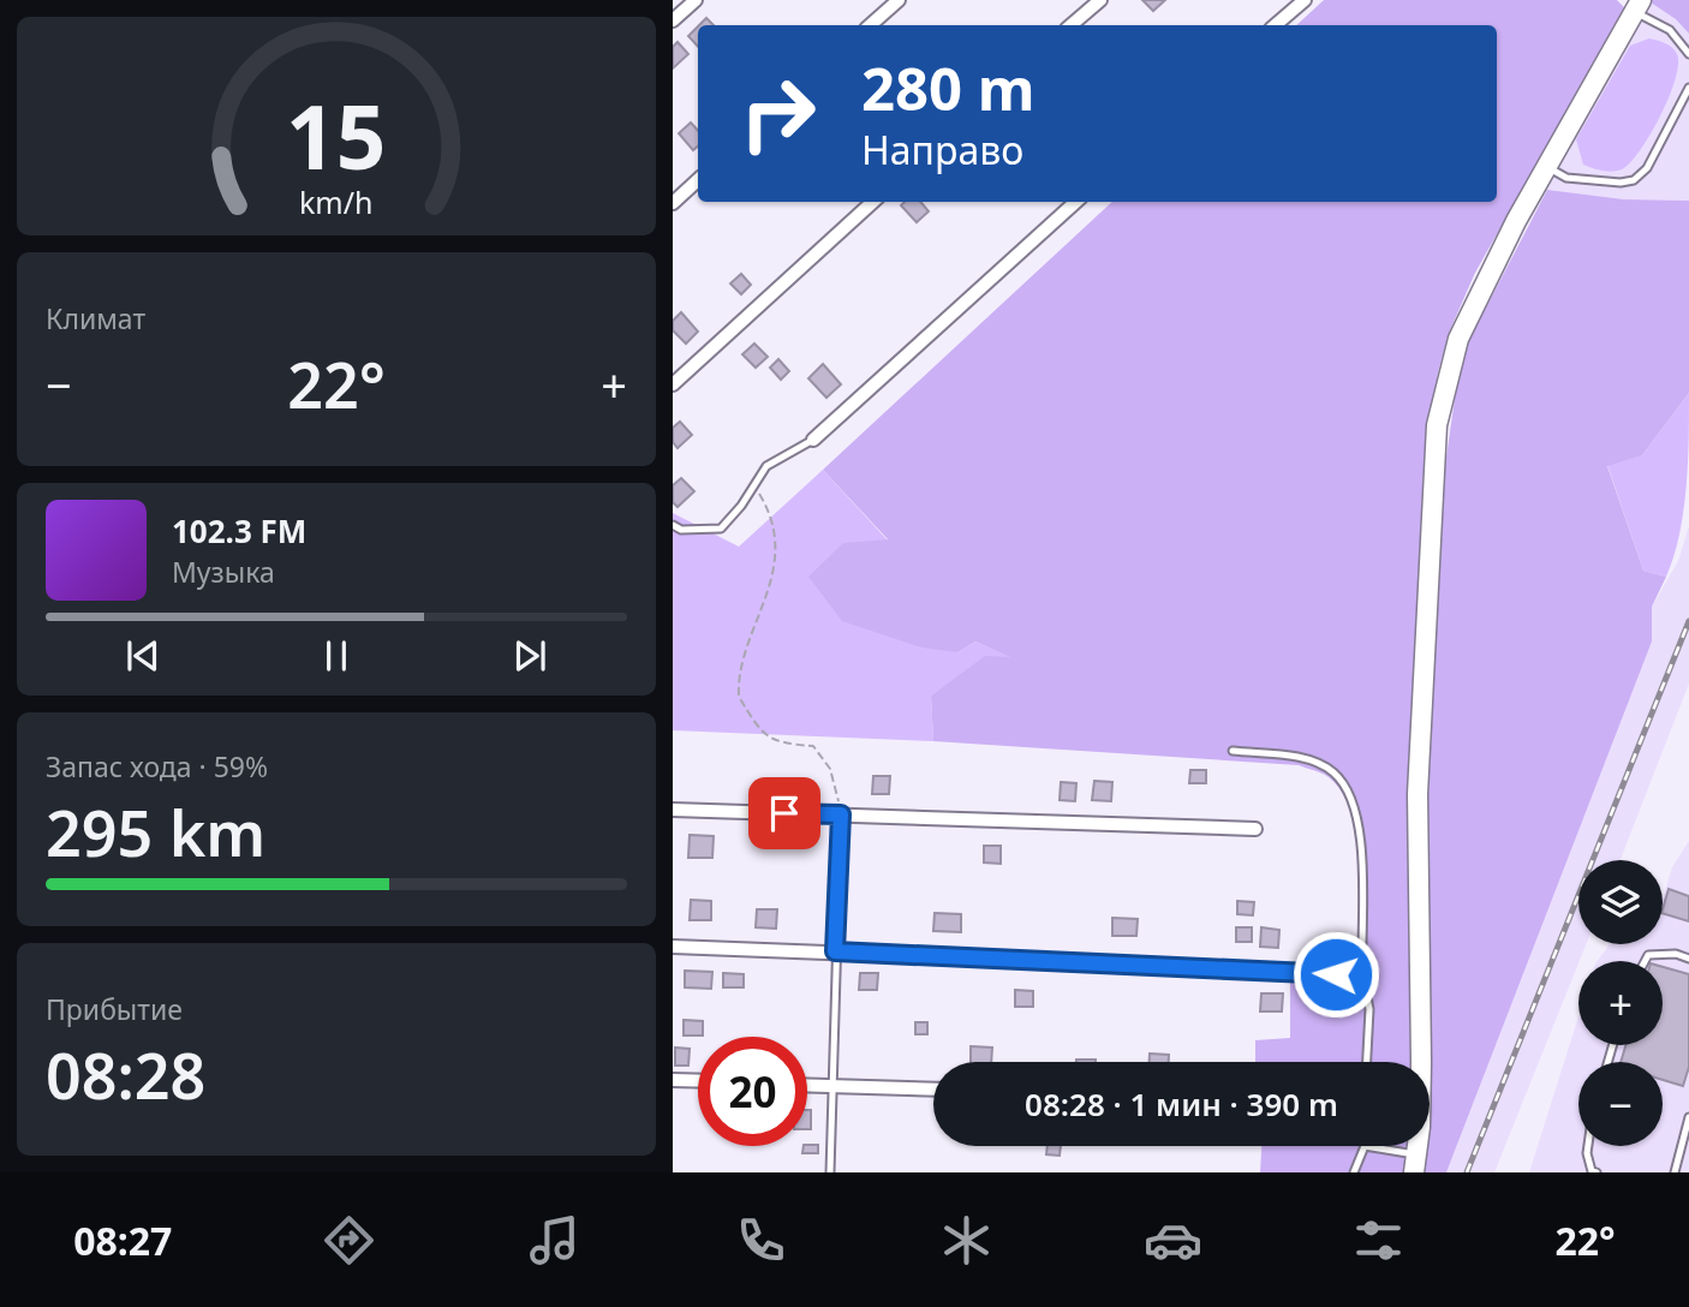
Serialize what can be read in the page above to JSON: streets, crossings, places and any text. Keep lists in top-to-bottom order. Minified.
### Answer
{"page":{"turn":["280 m","Направо"],"tile":["Климат",["Запас хода · 59%","295 km"],["Прибытие","08:28"]],"heat":["−","22°","+"],"song":["102.3 FM","Музыка"],"map_buttons":["+","−"],"limit":"20","trip":"08:28 · 1 мин · 390 m","tabs":["08:27","22°"],"gauge":["15","km/h"]}}
